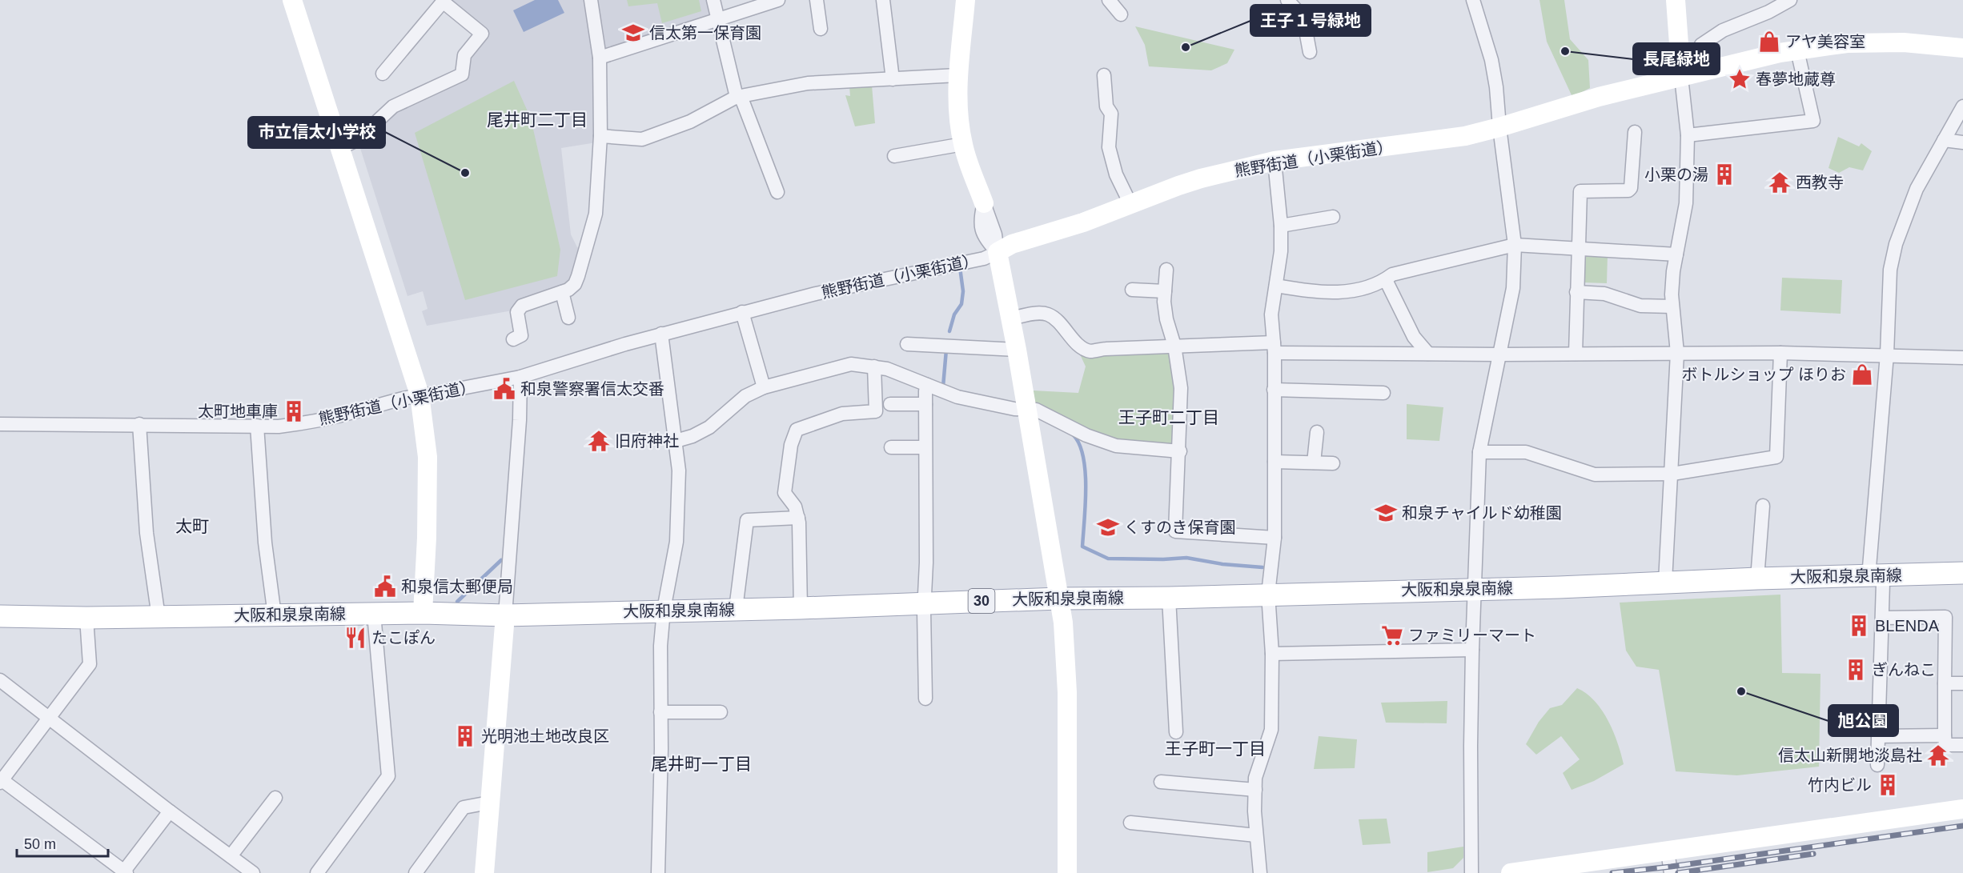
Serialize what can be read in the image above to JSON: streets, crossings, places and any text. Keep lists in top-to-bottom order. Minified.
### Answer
{"streets":{"main road":["大阪和泉泉南線","30"],"street":["熊野街道（小栗街道）"]},"districts":["尾井町二丁目","王子町二丁目","太町","王子町一丁目","尾井町一丁目"],"places":{"school or university":["信太第一保育園","和泉チャイルド幼稚園","くすのき保育園"],"shop":["アヤ美容室","ボトルショップ ほりお"],"other":["王子１号緑地","長尾緑地","市立信太小学校","旭公園"],"place":["春夢地蔵尊"],"building":["小栗の湯","太町地車庫","BLENDA","ぎんねこ","光明池土地改良区","竹内ビル"],"temple":["西教寺","旧府神社","信太山新開地淡島社"],"public building":["和泉警察署信太交番","和泉信太郵便局"],"supermarket":["ファミリーマート"],"restaurant":["たこぽん"]},"scale_bar":"50 m"}
